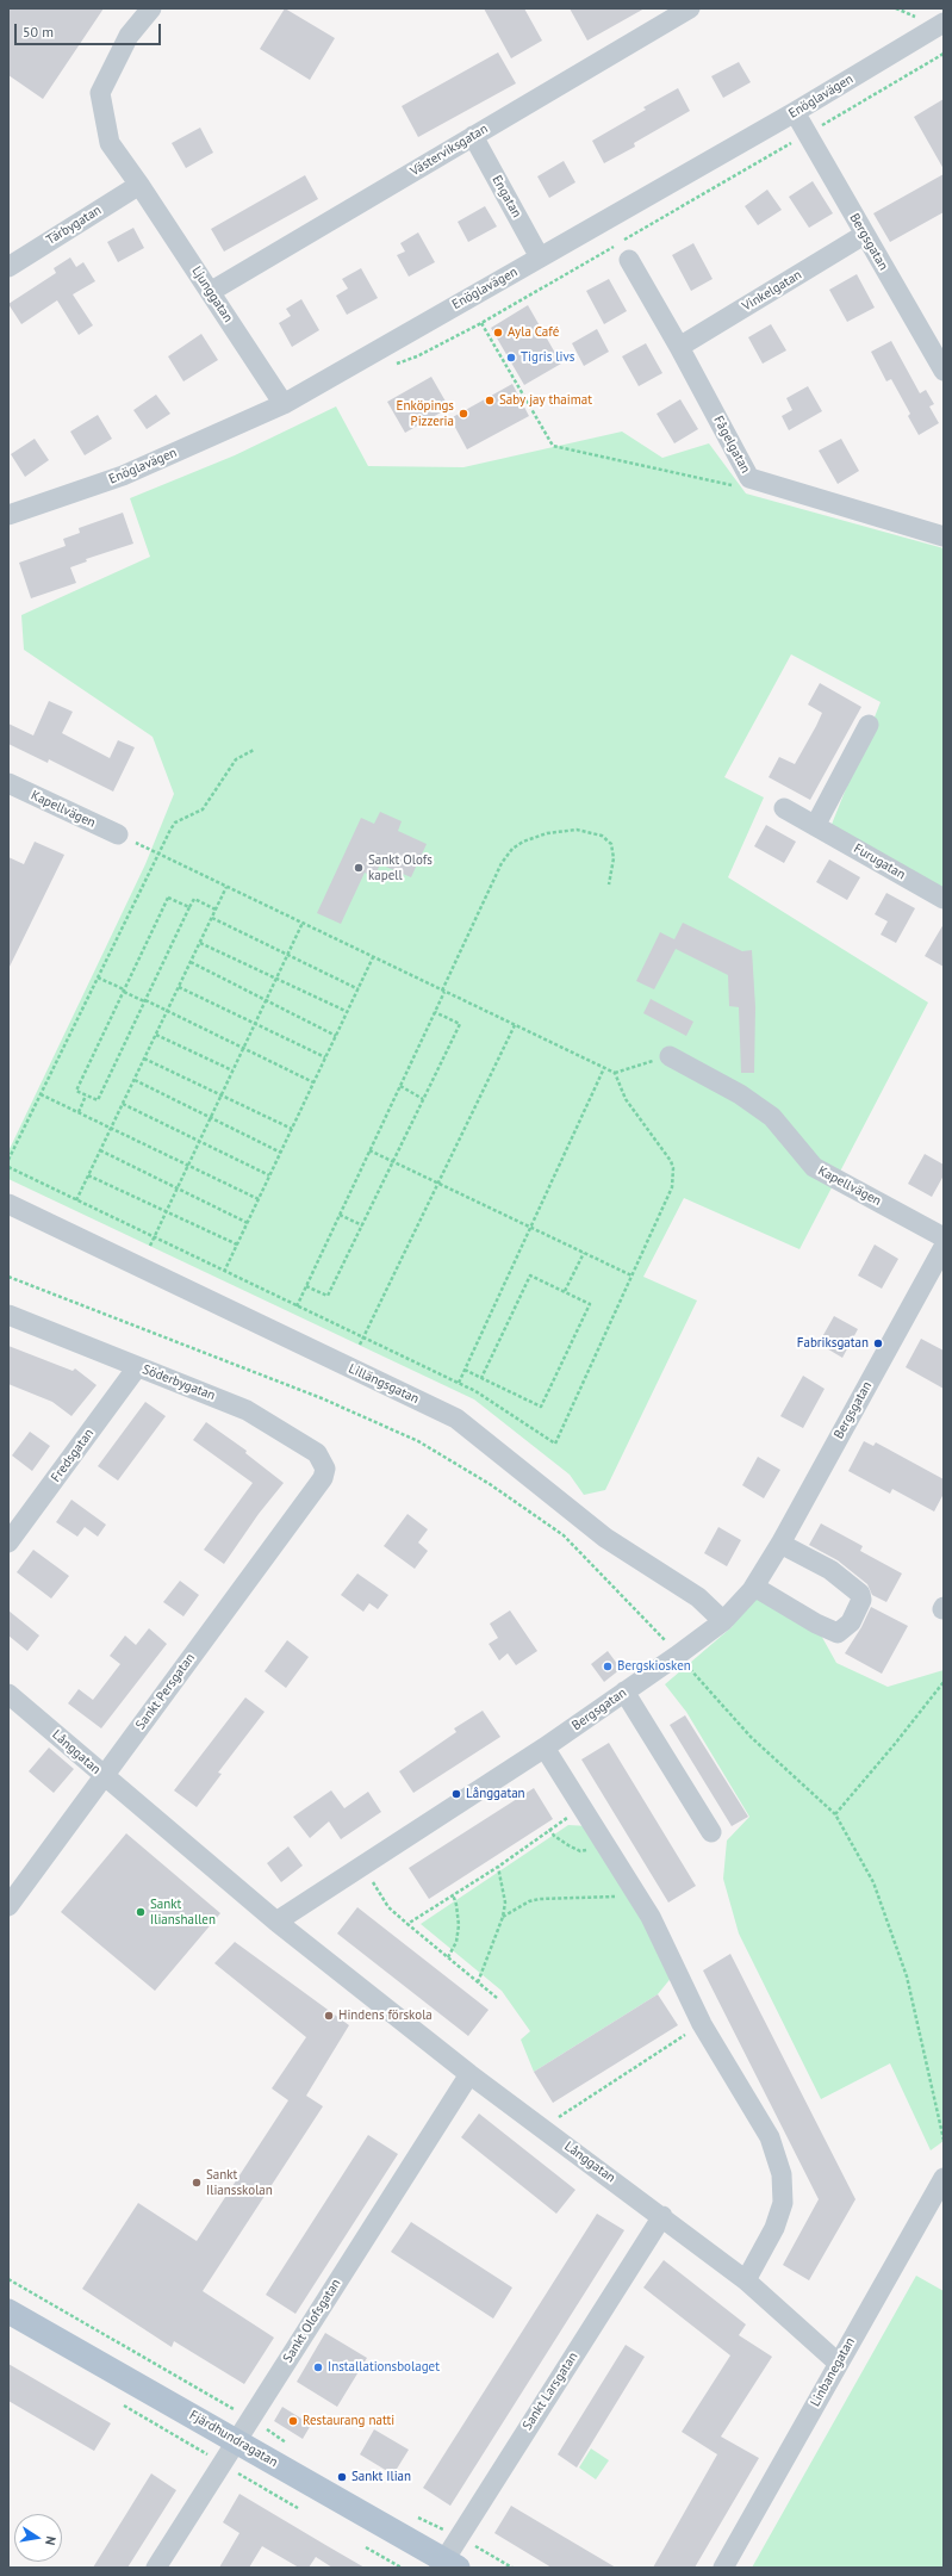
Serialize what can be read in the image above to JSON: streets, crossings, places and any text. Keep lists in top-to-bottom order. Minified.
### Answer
{"streets":{"main road":["Fjärdhundragatan"],"street":["Enöglavägen","Västerviksgatan","Engatan","Tärbygatan","Bergsgatan","Vinkelgatan","Ljunggatan","Fågelgatan","Kapellvägen","Furugatan","Söderbygatan","Lillängsgatan","Fredsgatan","Sankt Persgatan","Långgatan","Sankt Olofsgatan","Linbanegatan","Sankt Larsgatan"]},"crossings":[["Enöglavägen","Engatan"],["Enöglavägen","Bergsgatan"],["Enöglavägen","Ljunggatan"],["Västerviksgatan","Engatan"],["Västerviksgatan","Ljunggatan"],["Tärbygatan","Ljunggatan"],["Bergsgatan","Vinkelgatan"],["Bergsgatan","Lillängsgatan"],["Bergsgatan","Långgatan"],["Vinkelgatan","Fågelgatan"],["Söderbygatan","Fredsgatan"],["Söderbygatan","Sankt Persgatan"],["Sankt Persgatan","Långgatan"],["Långgatan","Sankt Olofsgatan"],["Långgatan","Linbanegatan"],["Långgatan","Sankt Larsgatan"],["Sankt Olofsgatan","Fjärdhundragatan"],["Sankt Larsgatan","Fjärdhundragatan"]],"places":["Ayla Café","Tigris livs","Saby jay thaimat","Enköpings Pizzeria","Sankt Olofs kapell","Fabriksgatan","Bergskiosken","Långgatan","Sankt Ilianshallen","Hindens förskola","Sankt Iliansskolan","Installationsbolaget","Restaurang natti","Sankt Ilian"],"scale_bar":"50 m","north":"right"}
